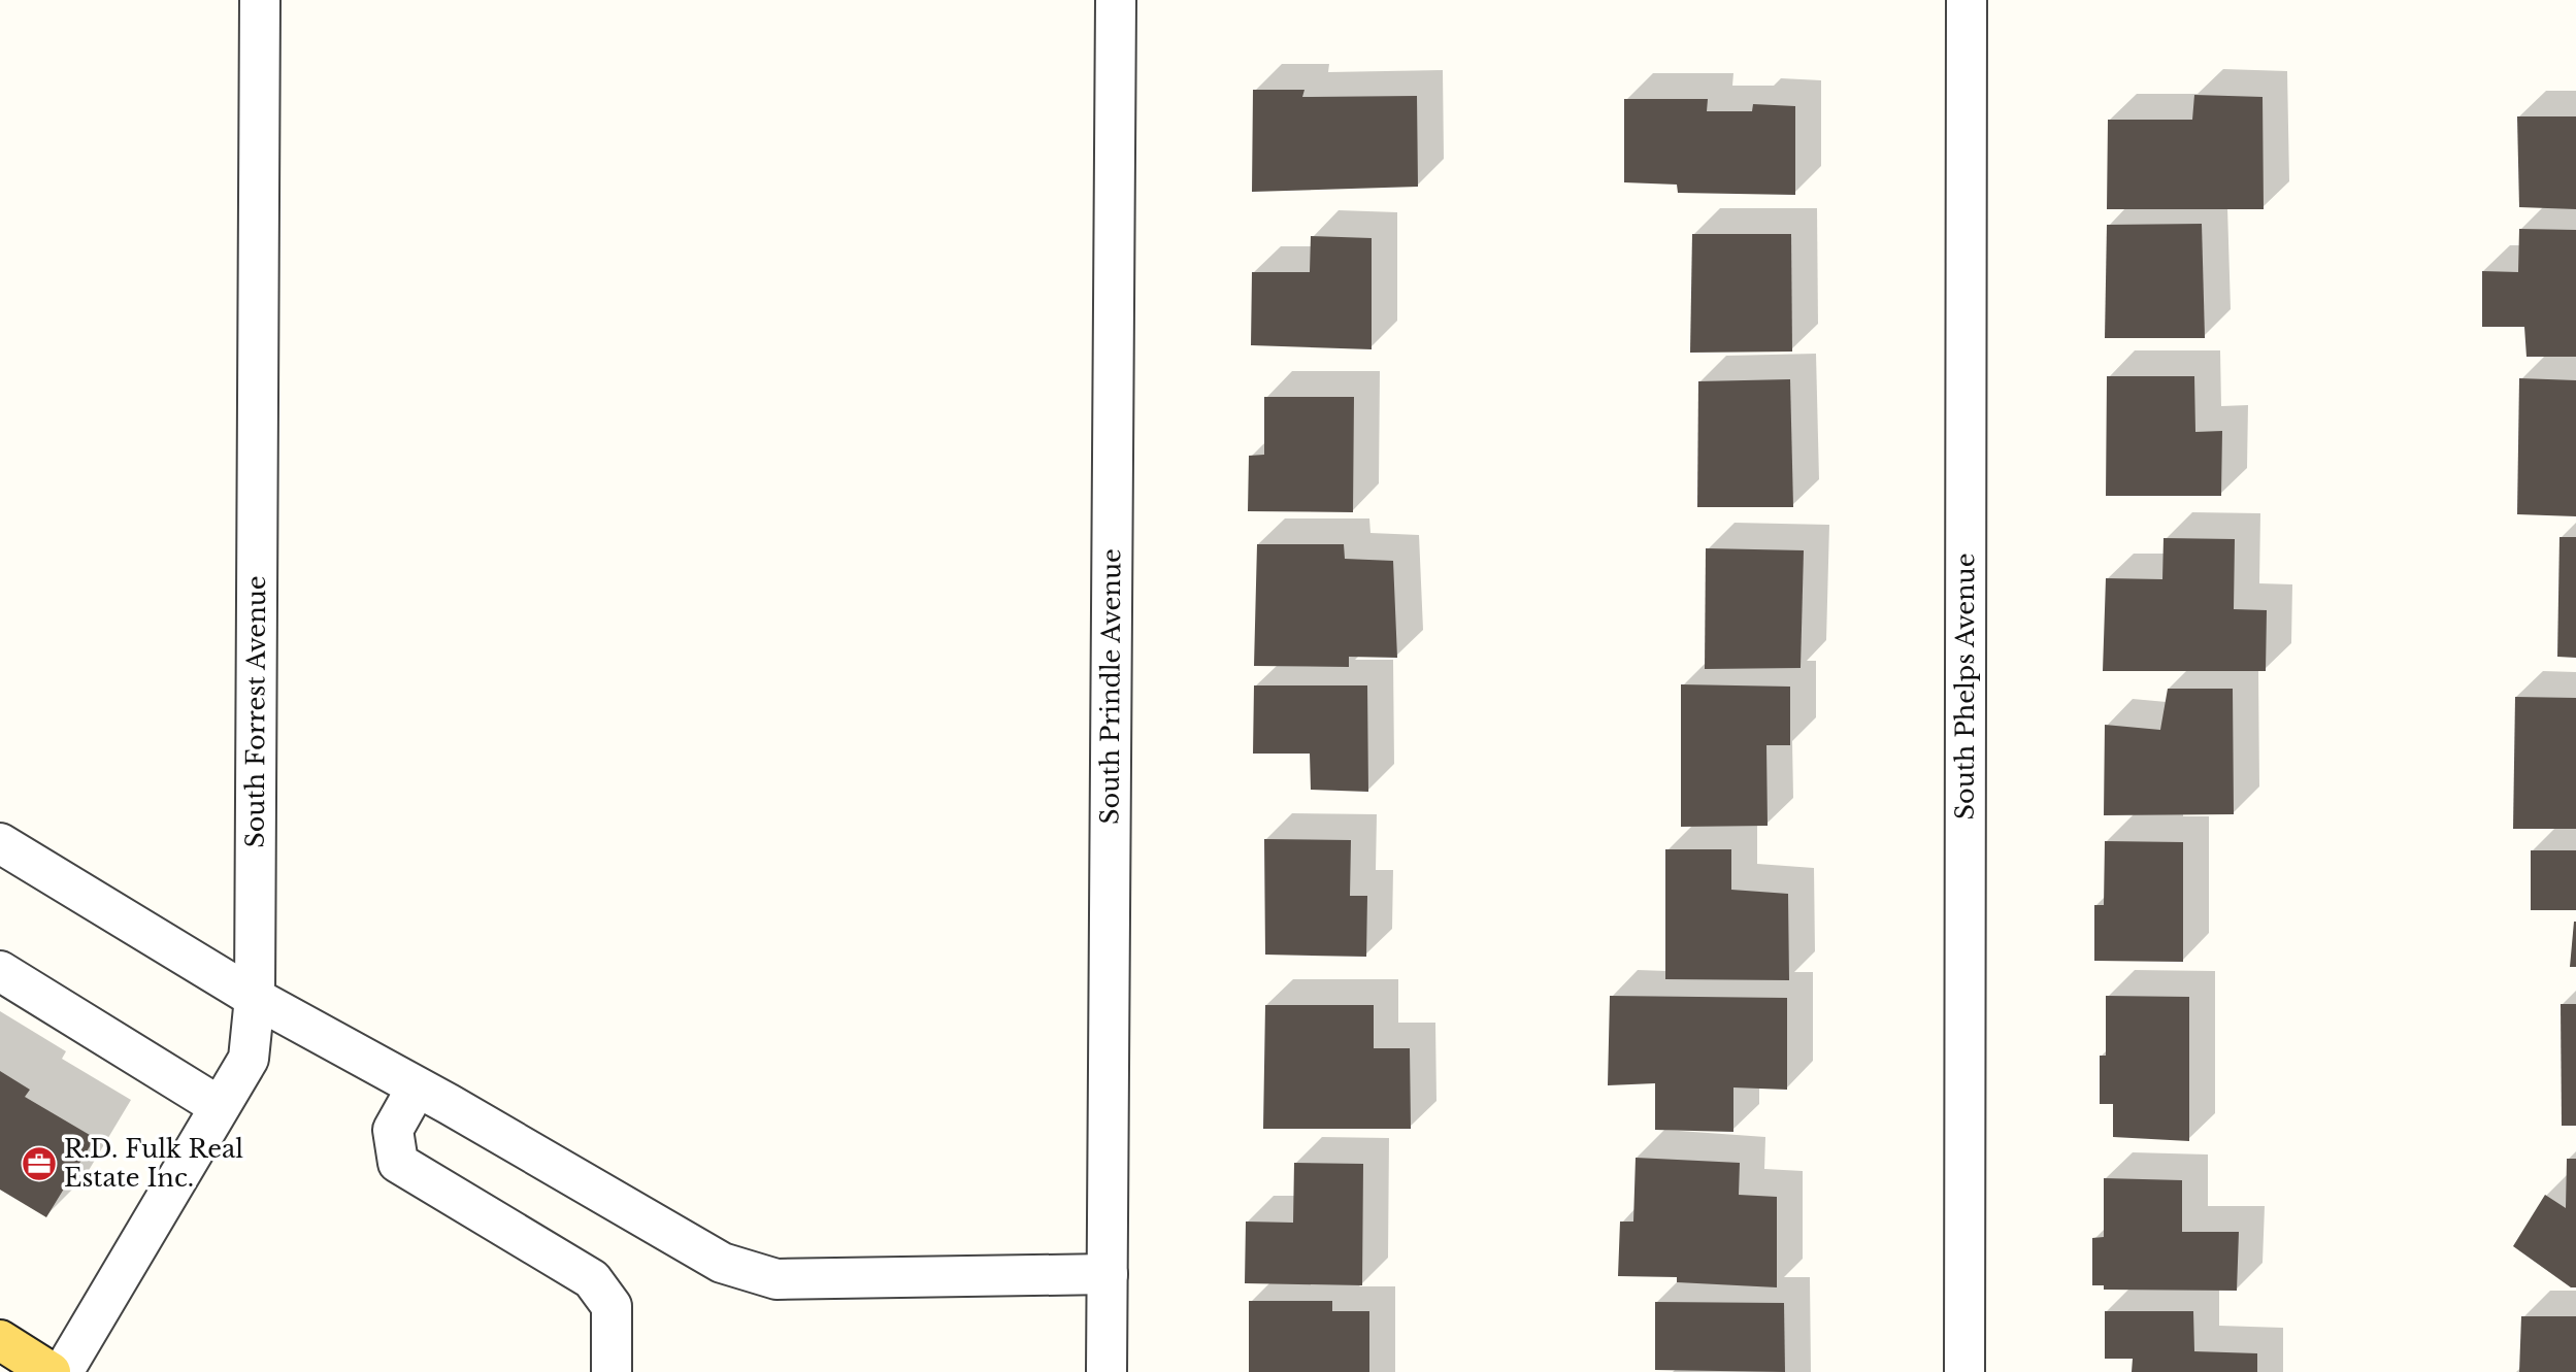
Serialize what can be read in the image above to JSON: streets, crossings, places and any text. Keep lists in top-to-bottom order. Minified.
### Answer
{"streets":{"street":["South Prindle Avenue","South Phelps Avenue","South Forrest Avenue"]},"places":{"office":["R.D. Fulk Real Estate Inc."]}}
